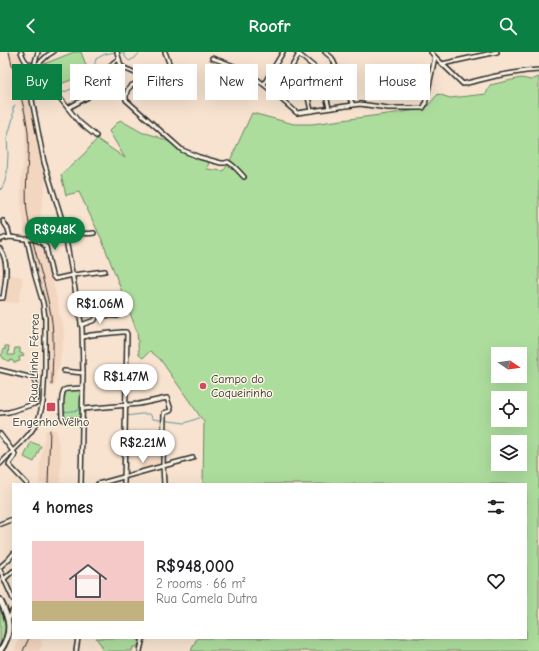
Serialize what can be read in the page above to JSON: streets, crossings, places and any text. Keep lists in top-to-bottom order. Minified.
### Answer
{"streets":{"street":["Rua Linha Férrea"]},"places":{"other":["Campo do Coqueirinho"],"transit":["Engenho Velho"]},"north":"right","page":{"header":"Roofr","chip":["Buy","Rent","Filters","New","Apartment","House"],"price":["R$948K","R$1.06M","R$1.47M","R$2.21M"],"heading":"4 homes","list":[{"name":"R$948,000","note":"2 rooms · 66 m² · Rua Camela Dutra"}]}}
